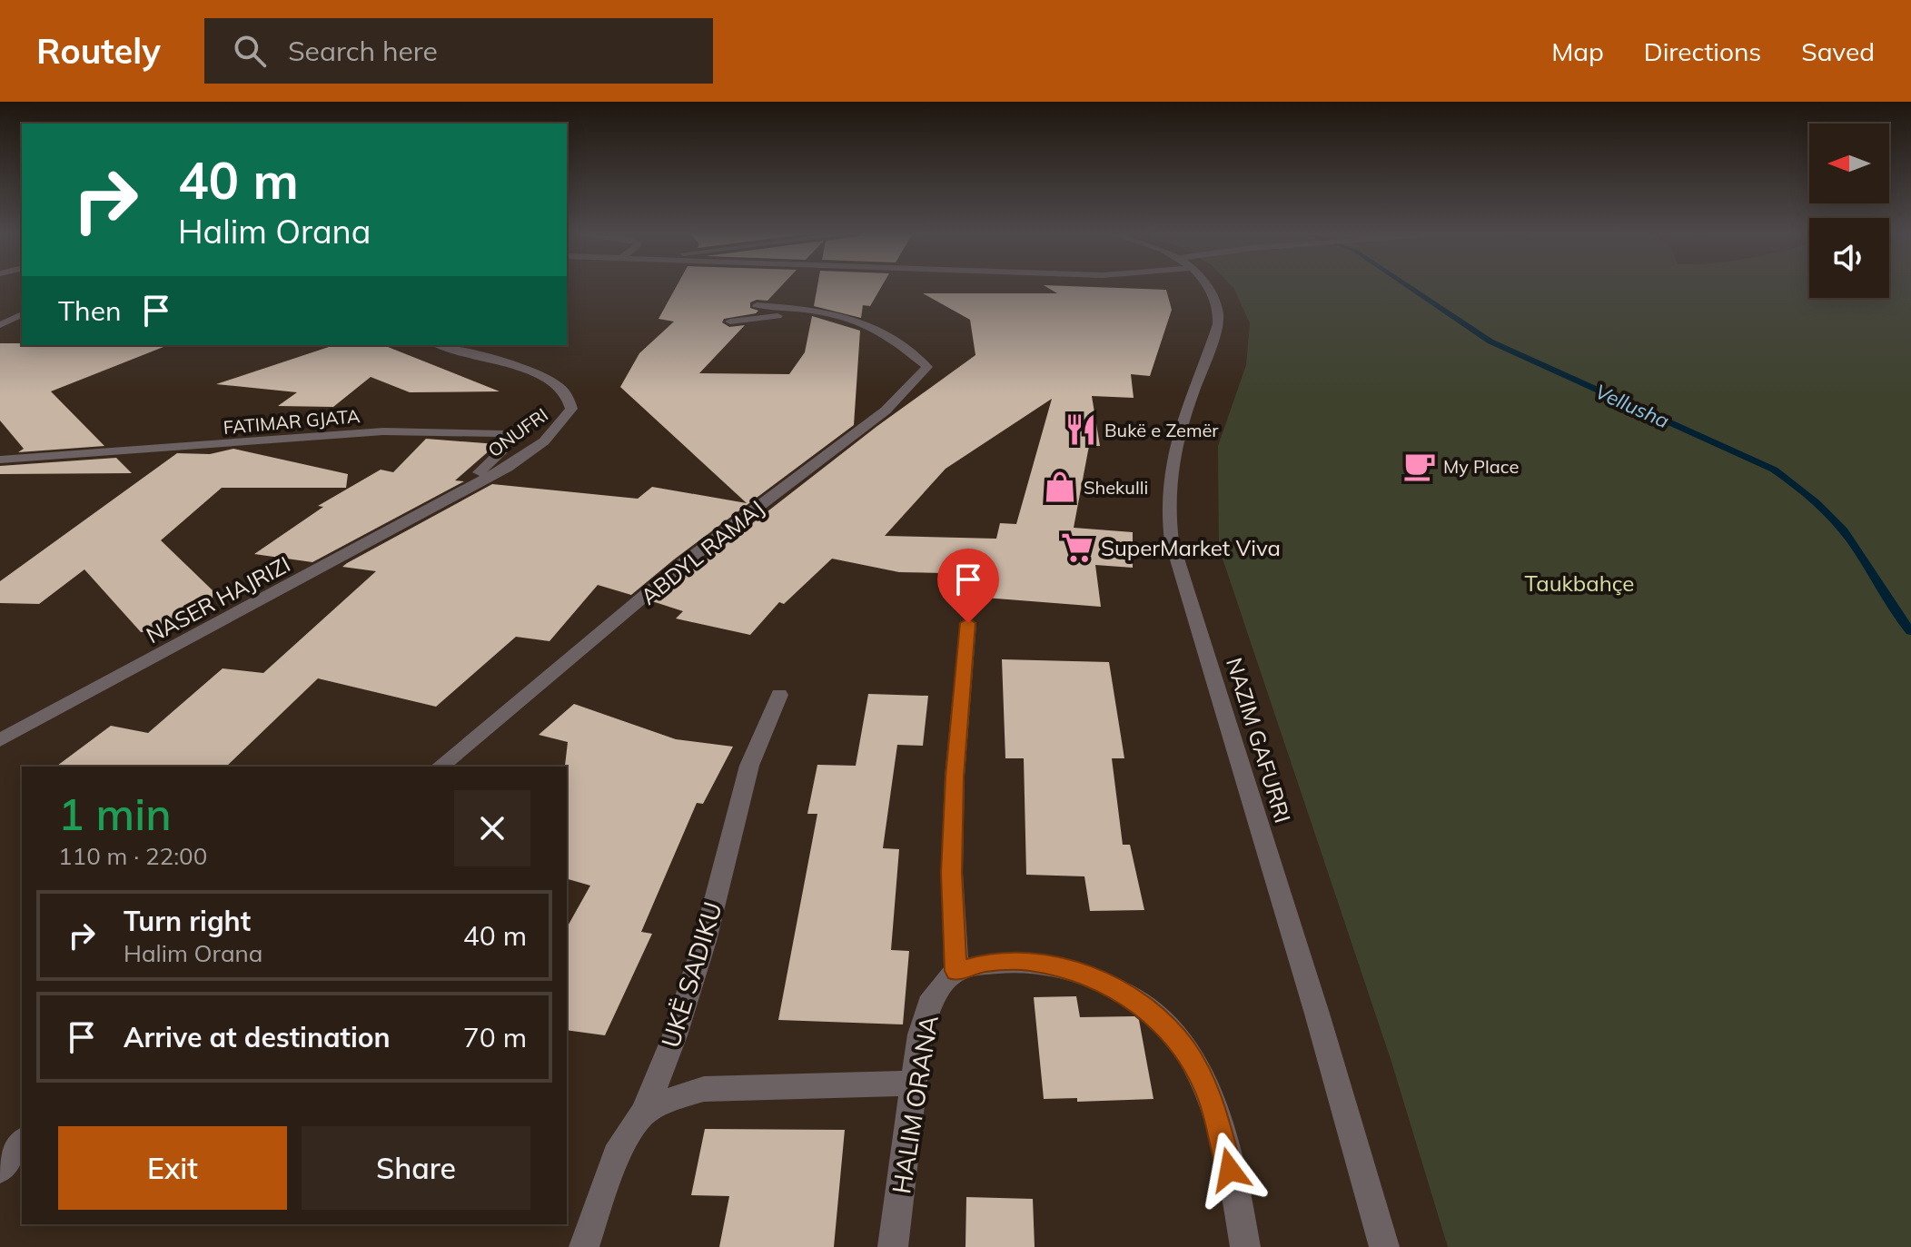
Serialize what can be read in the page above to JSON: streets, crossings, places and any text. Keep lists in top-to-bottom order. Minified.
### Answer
{"streets":{"street":["FATIMAR GJATA","ONUFRI","ABDYL RAMAJ","NASER HAJRIZI","NAZIM GAFURRI","UKË SADIKU","HALIM ORANA"]},"crossings":[["FATIMAR GJATA","ONUFRI"],["FATIMAR GJATA","NASER HAJRIZI"],["ONUFRI","NASER HAJRIZI"]],"water":["Vellusha"],"parks":["Taukbahçe"],"places":{"restaurant":["Bukë e Zemër"],"cafe":["My Place"],"shop":["Shekulli"],"supermarket":["SuperMarket Viva"]},"north":"left","page":{"header":"Routely","search":"Search here","nav":["Map","Directions","Saved"],"turn":["40 m","Halim Orana"],"then":"Then","heading":["1 min","110 m · 22:00"],"list":[{"name":"Turn right","note":"Halim Orana","value":"40 m"},{"name":"Arrive at destination","value":"70 m"}],"buttons":["Exit","Share"]}}
